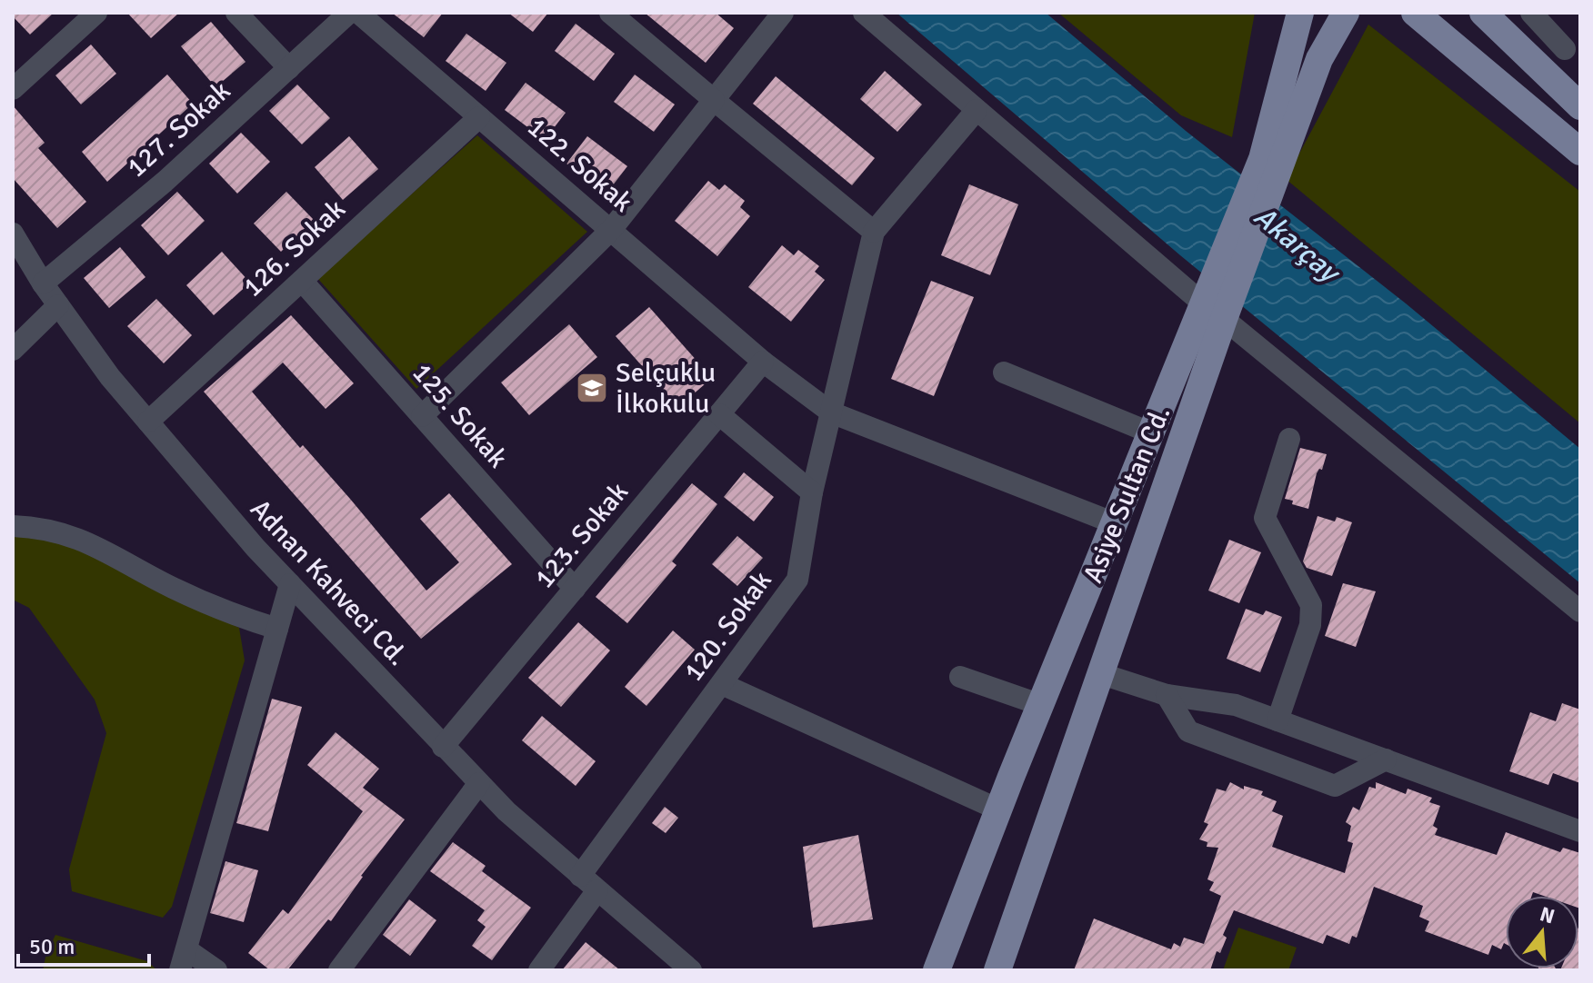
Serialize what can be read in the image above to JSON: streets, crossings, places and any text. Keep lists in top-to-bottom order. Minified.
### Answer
{"streets":{"main road":["Asiye Sultan Cd."],"street":["127. Sokak","122. Sokak","126. Sokak","125. Sokak","123. Sokak","Adnan Kahveci Cd.","120. Sokak"]},"crossings":[["127. Sokak","Adnan Kahveci Cd."],["122. Sokak","126. Sokak"],["122. Sokak","Asiye Sultan Cd."],["122. Sokak","123. Sokak"],["122. Sokak","120. Sokak"],["126. Sokak","125. Sokak"],["126. Sokak","Adnan Kahveci Cd."],["125. Sokak","123. Sokak"],["123. Sokak","Adnan Kahveci Cd."],["Adnan Kahveci Cd.","120. Sokak"]],"water":["Akarçay"],"places":{"school or university":["Selçuklu İlkokulu"]},"scale_bar":"50 m","north":"top"}
